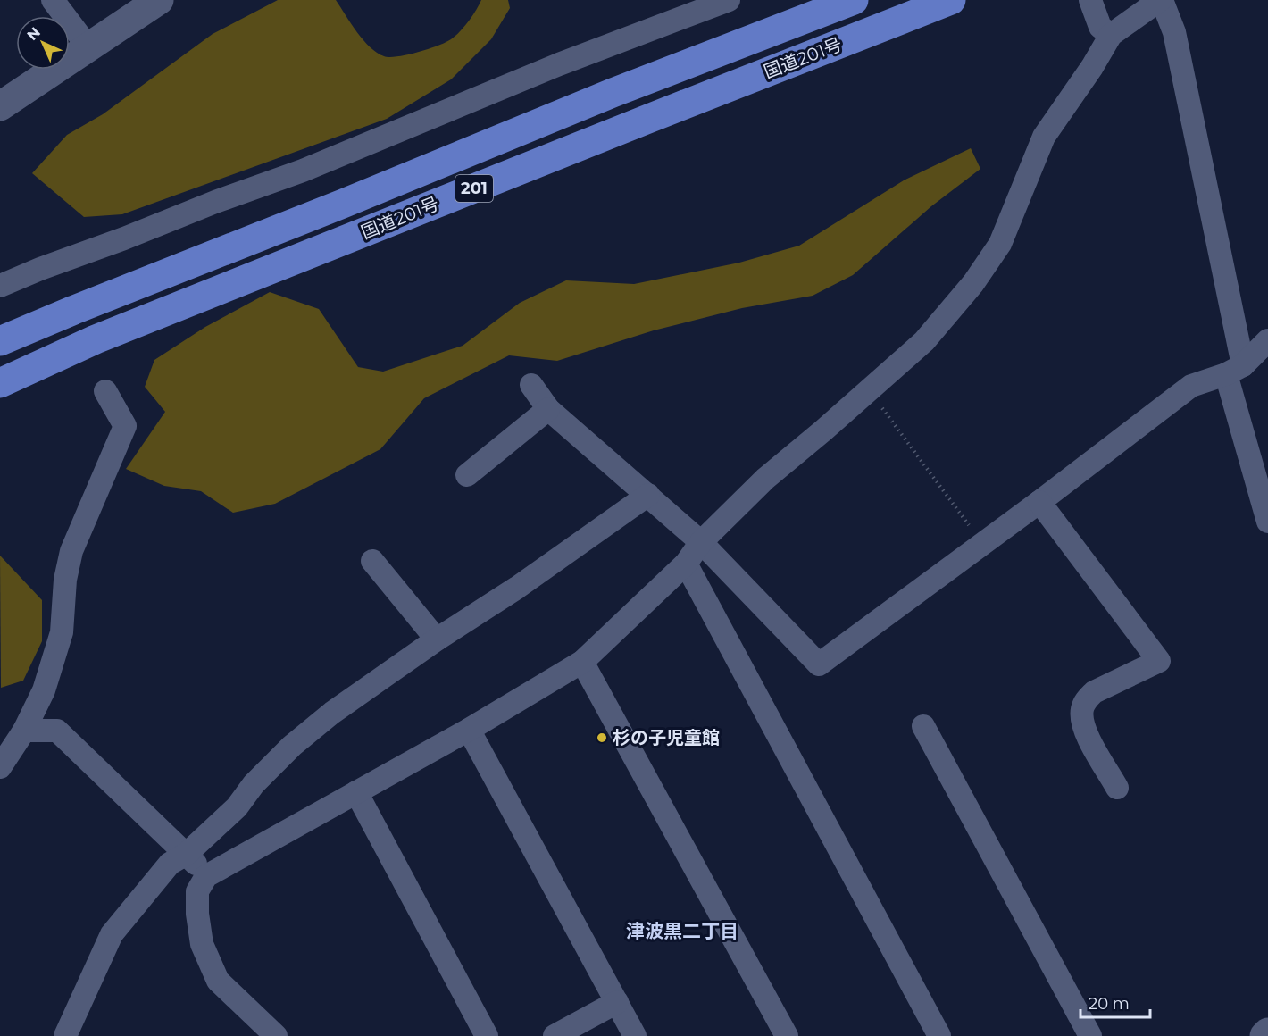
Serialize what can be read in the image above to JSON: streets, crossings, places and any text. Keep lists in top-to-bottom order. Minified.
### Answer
{"streets":{"highway":["国道201号","201"]},"districts":["津波黒二丁目"],"places":["杉の子児童館"],"scale_bar":"20 m","north":"top left"}
